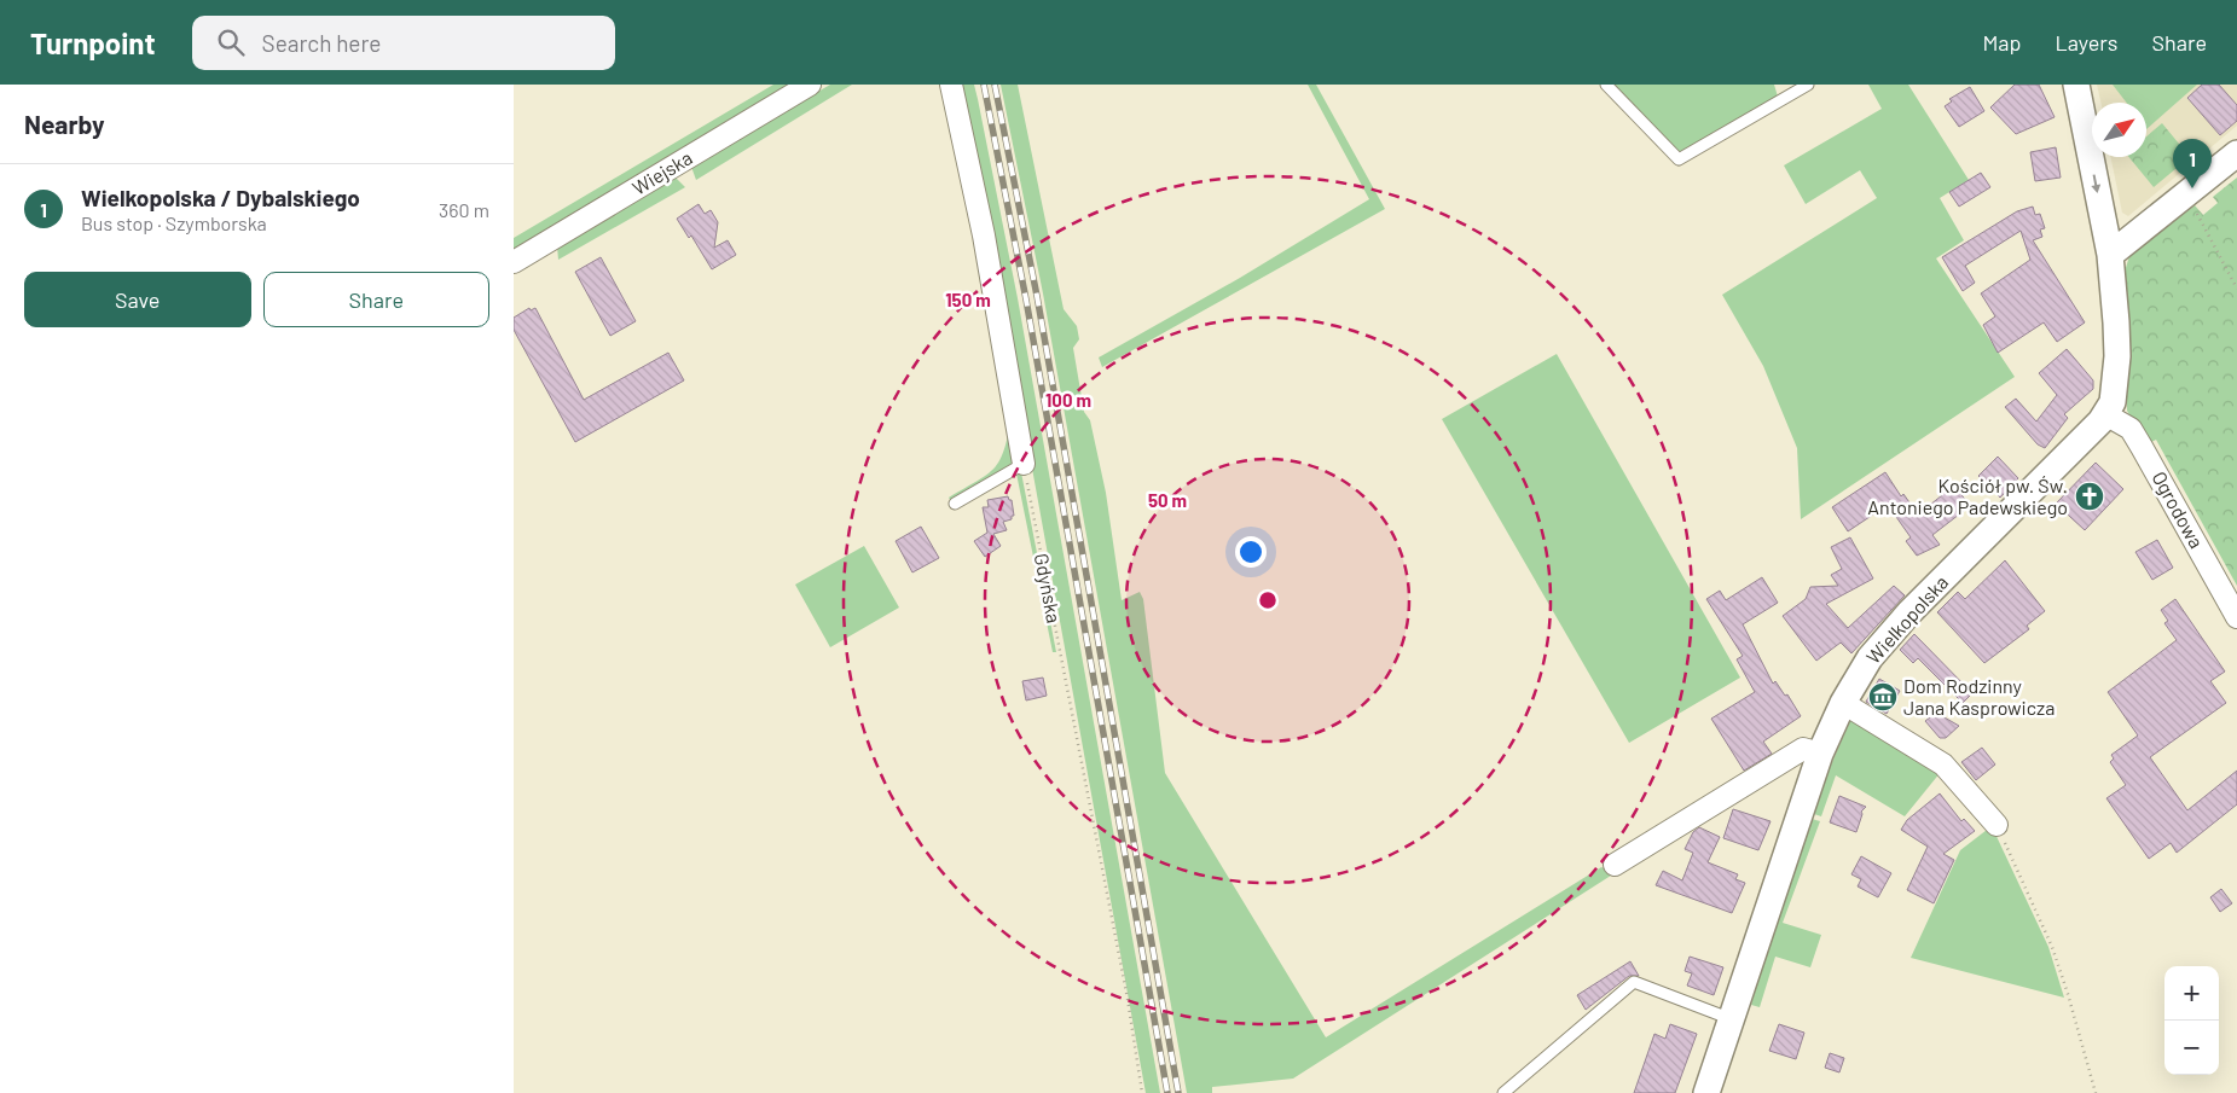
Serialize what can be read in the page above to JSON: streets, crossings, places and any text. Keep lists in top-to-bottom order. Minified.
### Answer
{"streets":{"street":["Wiejska","Ogrodowa","Wielkopolska"],"path":["Gdyńska"]},"crossings":[["Ogrodowa","Wielkopolska"]],"places":{"church":["Kościół pw. Św. Antoniego Padewskiego"],"museum":["Dom Rodzinny Jana Kasprowicza"]},"north":"top right","page":{"header":"Turnpoint","search":"Search here","nav":["Map","Layers","Share"],"heading":"Nearby","pins":"1","list":[{"mark":"1","name":"Wielkopolska / Dybalskiego","note":"Bus stop · Szymborska","value":"360 m"}],"buttons":["Save","Share"],"map_buttons":["+","−"]},"rings":["150 m","100 m","50 m"]}
